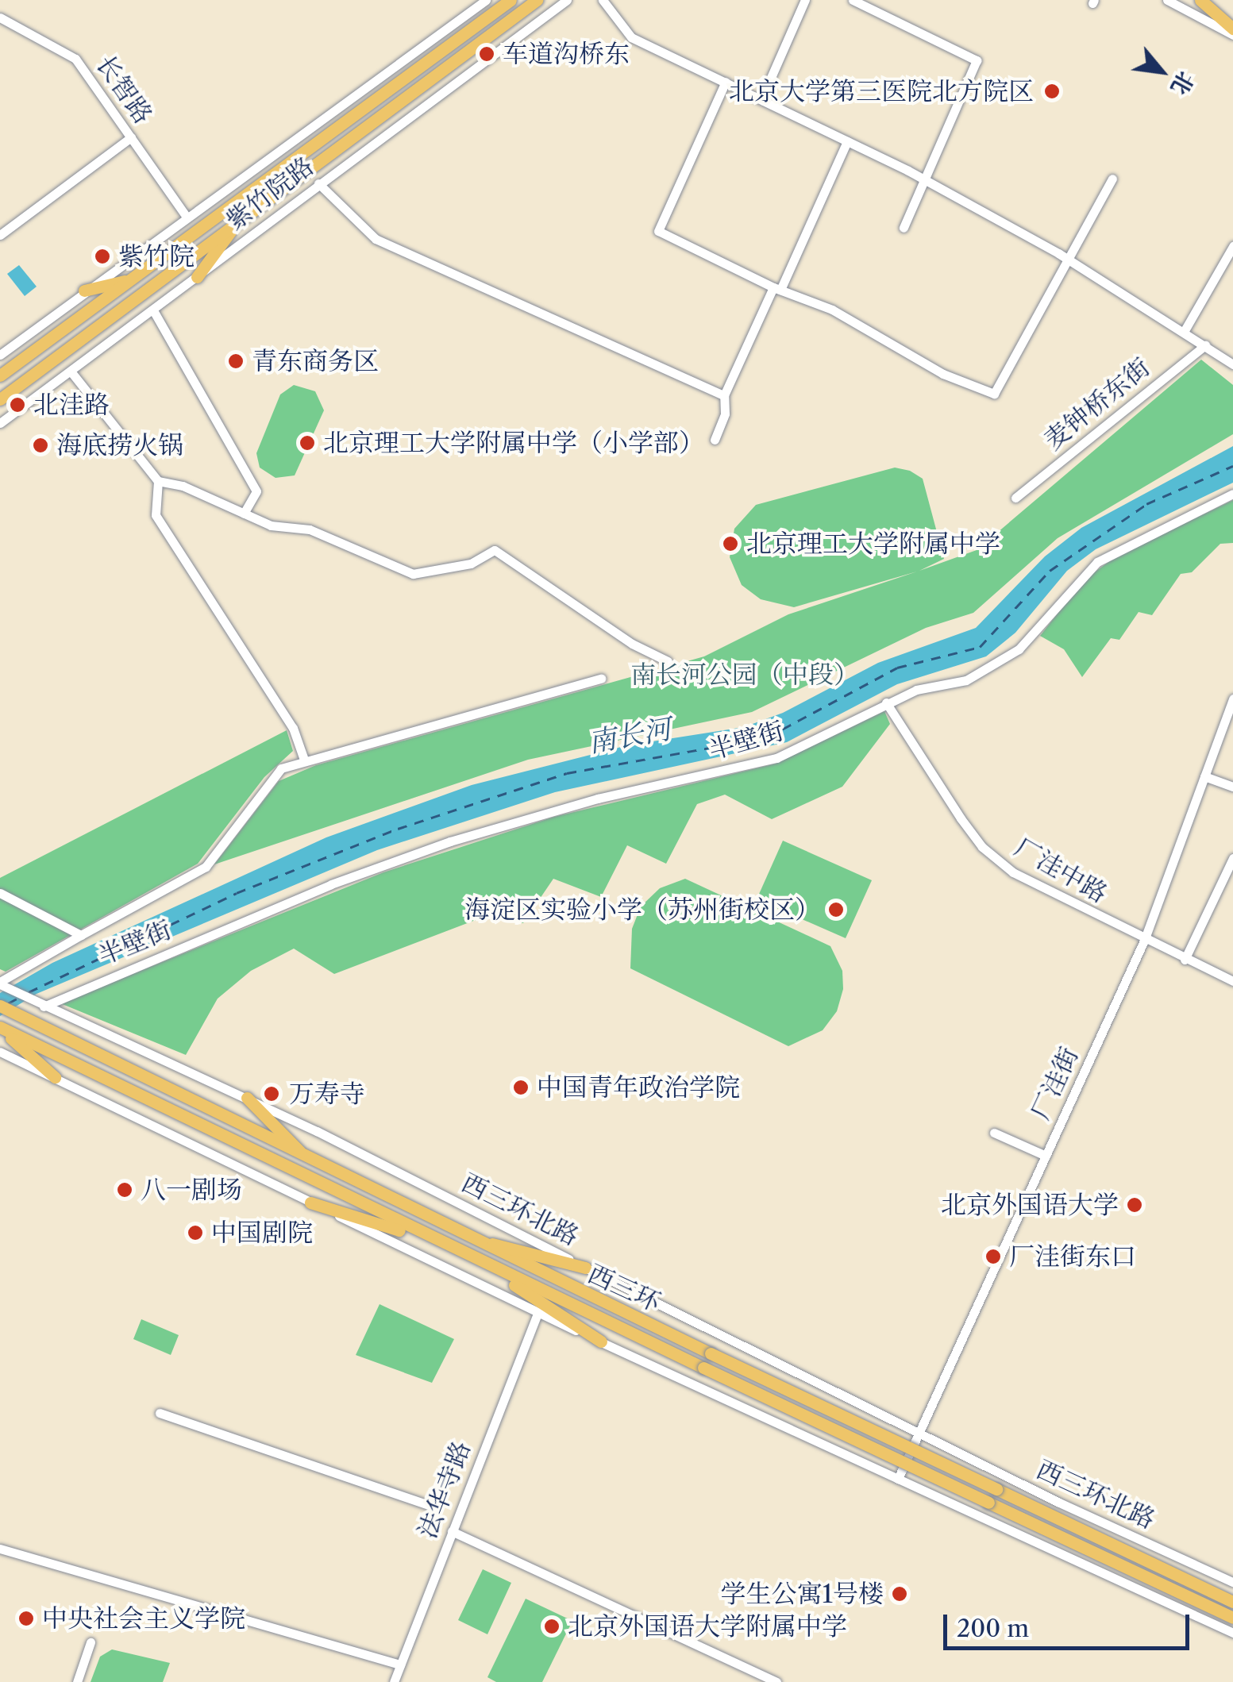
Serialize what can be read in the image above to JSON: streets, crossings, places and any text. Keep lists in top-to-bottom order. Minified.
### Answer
{"streets":{"highway":["紫竹院路","西三环"],"street":["长智路","麦钟桥东街","半壁街","厂洼中路","厂洼街","西三环北路","法华寺路"]},"crossings":[["长智路","紫竹院路"],["半壁街","厂洼中路"],["半壁街","西三环北路"],["厂洼中路","厂洼街"],["厂洼街","西三环北路"]],"water":["南长河"],"parks":["南长河公园（中段）"],"places":["车道沟桥东","北京大学第三医院北方院区","紫竹院","青东商务区","北洼路","北京理工大学附属中学（小学部）","海底捞火锅","北京理工大学附属中学","海淀区实验小学（苏州街校区）","中国青年政治学院","万寿寺","八一剧场","北京外国语大学","中国剧院","厂洼街东口","学生公寓1号楼","中央社会主义学院","北京外国语大学附属中学"],"scale_bar":"200 m","north":"bottom right"}
